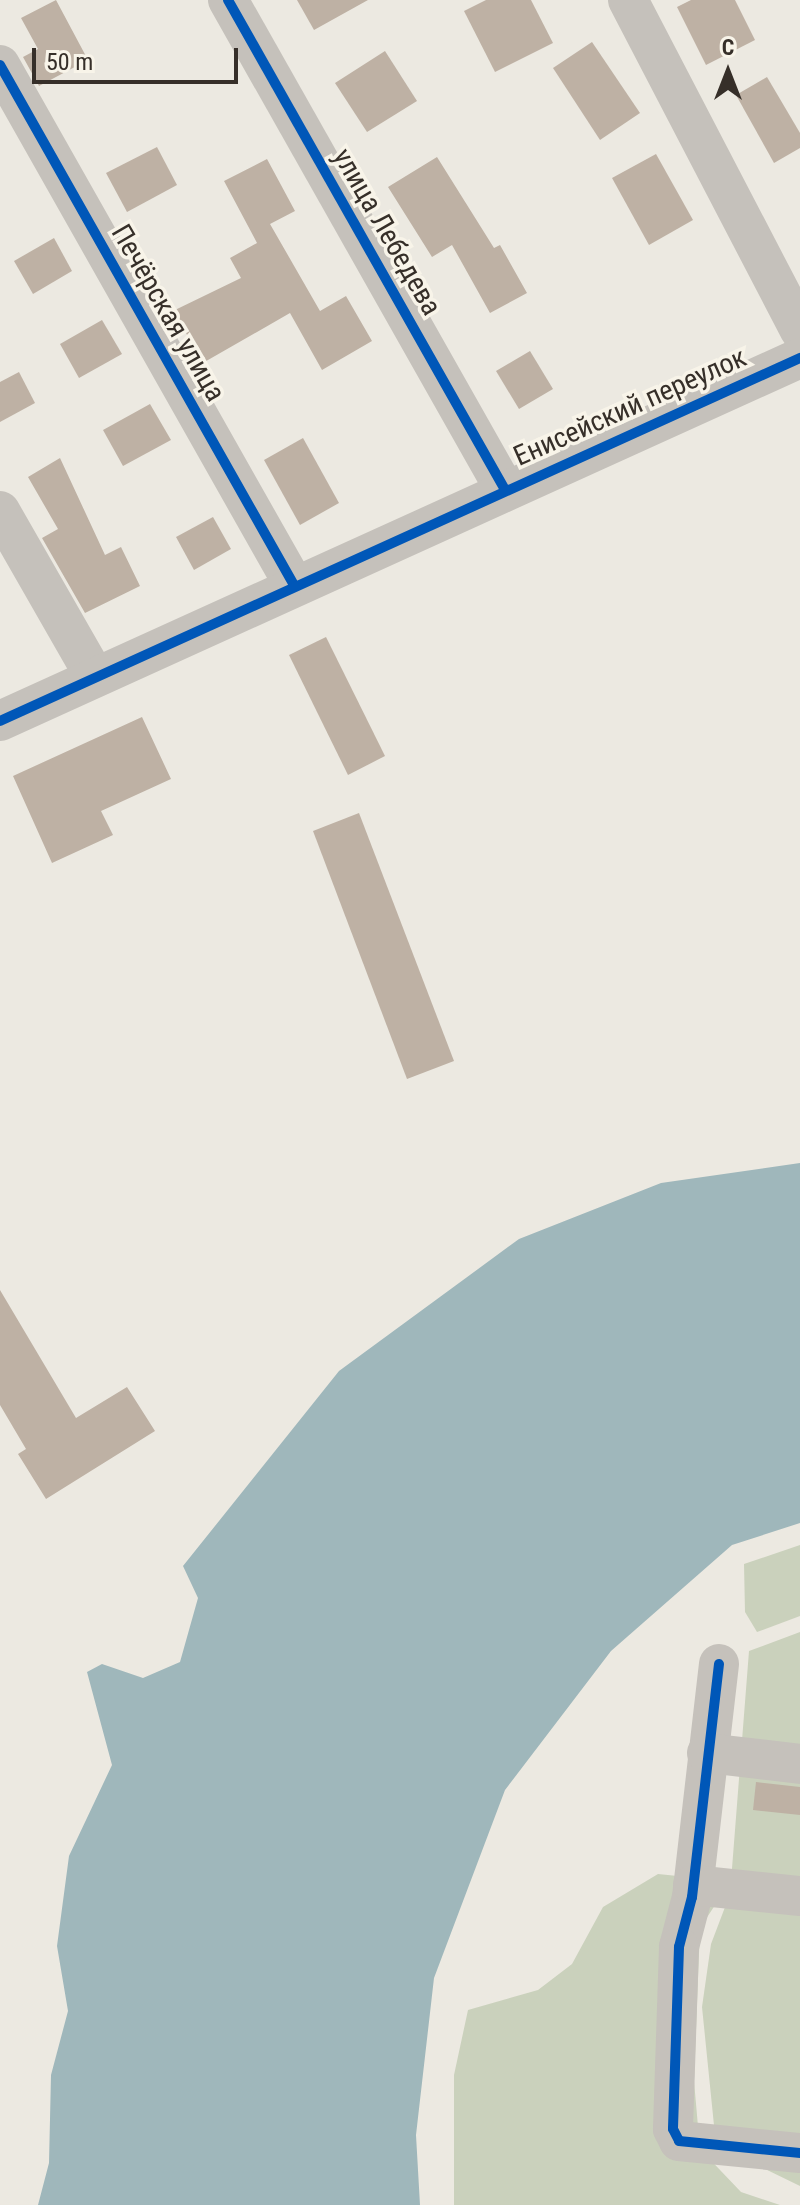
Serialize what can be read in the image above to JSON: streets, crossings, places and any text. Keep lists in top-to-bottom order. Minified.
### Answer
{"streets":{"street":["улица Лебедева","Печёрская улица","Енисейский переулок"]},"crossings":[["улица Лебедева","Енисейский переулок"],["Печёрская улица","Енисейский переулок"]],"scale_bar":"50 m","north":"top"}
